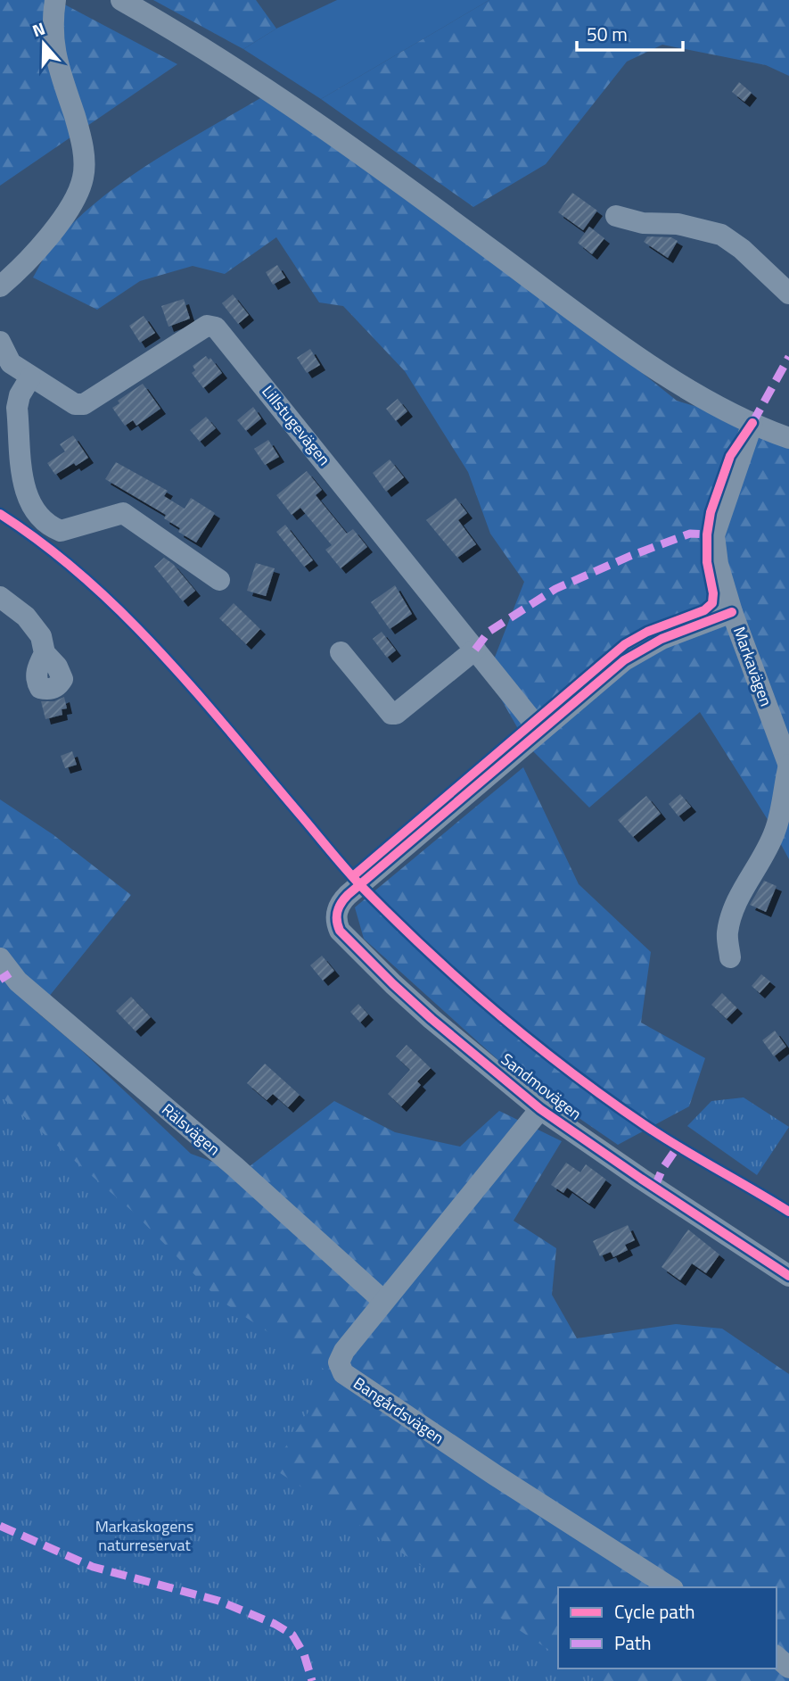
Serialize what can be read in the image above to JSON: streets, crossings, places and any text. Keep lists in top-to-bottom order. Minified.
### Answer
{"streets":{"street":["Lillstugevägen","Markavägen","Sandmovägen","Rälsvägen","Bangårdsvägen"]},"crossings":[["Lillstugevägen","Sandmovägen"],["Markavägen","Sandmovägen"],["Sandmovägen","Bangårdsvägen"],["Rälsvägen","Bangårdsvägen"]],"parks":["Markaskogens naturreservat"],"legend":["Cycle path","Path"],"scale_bar":"50 m","north":"top"}
